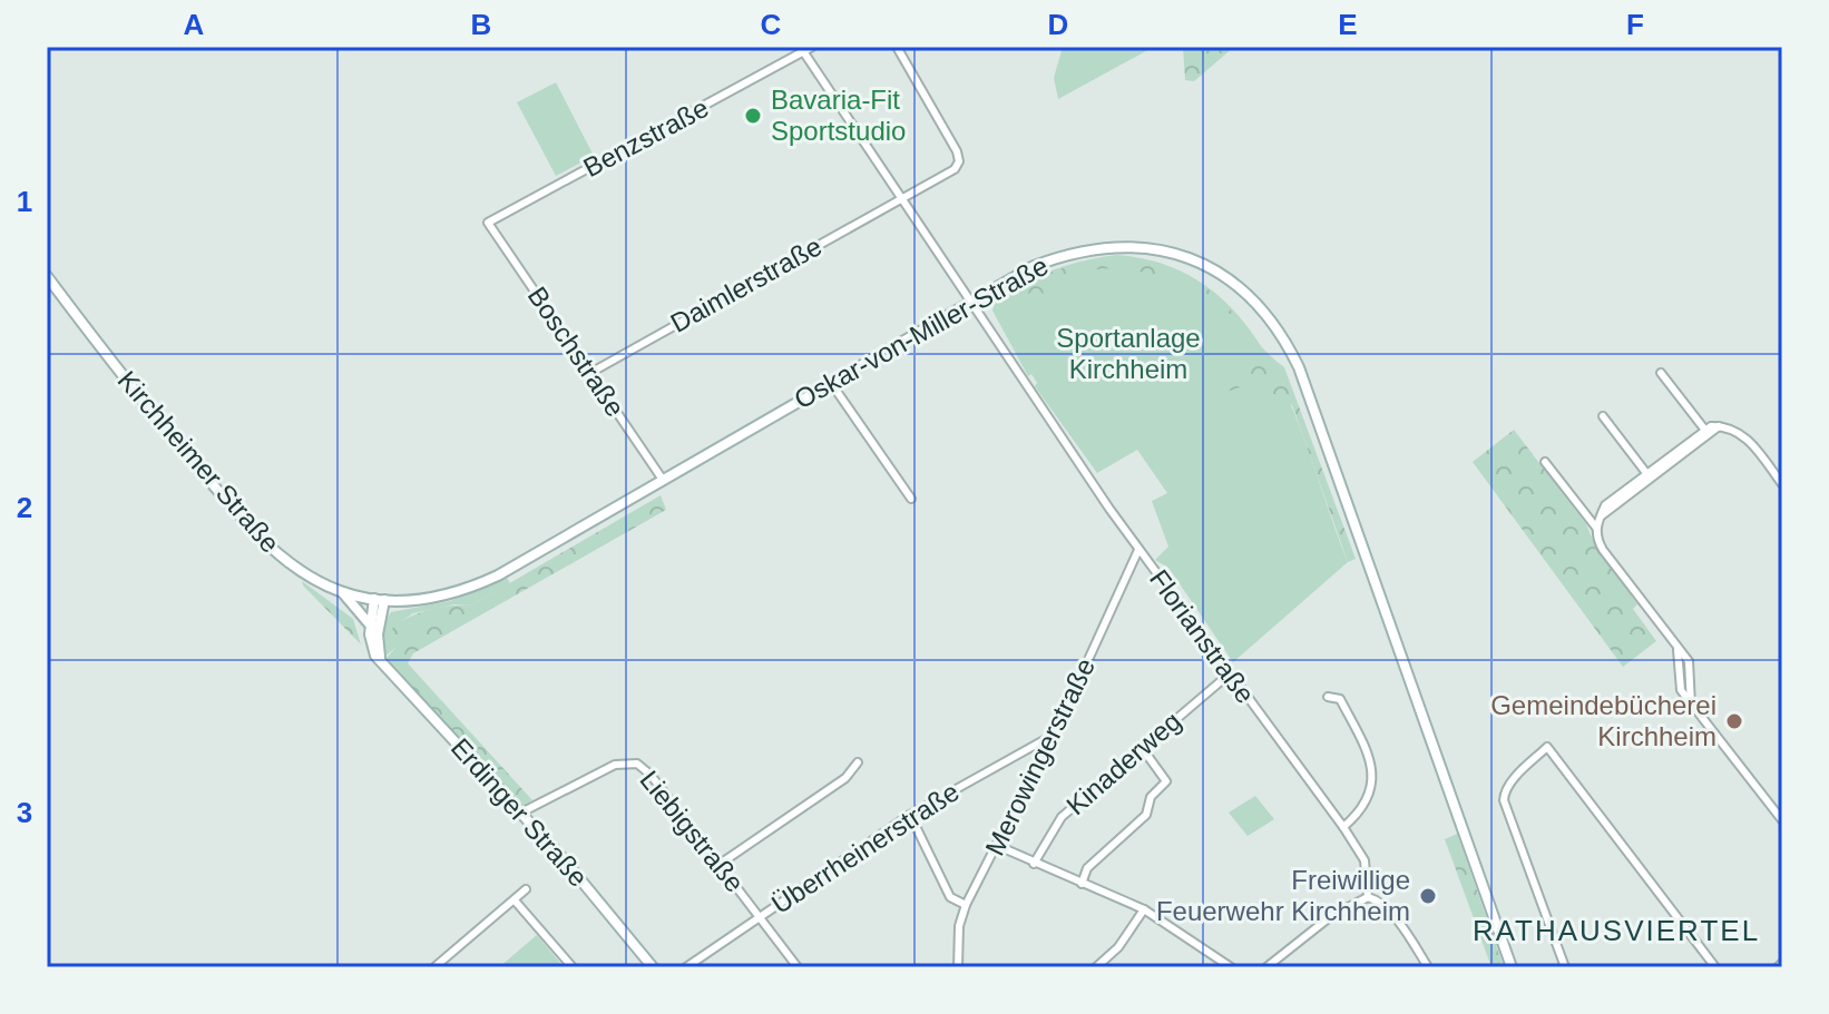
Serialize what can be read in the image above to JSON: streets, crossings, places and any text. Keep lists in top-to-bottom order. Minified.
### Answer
{"streets":{"main road":["Oskar-von-Miller-Straße","Kirchheimer Straße","Erdinger Straße"],"street":["Benzstraße","Daimlerstraße","Boschstraße","Florianstraße","Merowingerstraße","Kinaderweg","Liebigstraße","Überrheinerstraße"]},"crossings":[["Benzstraße","Boschstraße"],["Benzstraße","Florianstraße"],["Daimlerstraße","Boschstraße"],["Daimlerstraße","Florianstraße"],["Oskar-von-Miller-Straße","Boschstraße"],["Oskar-von-Miller-Straße","Kirchheimer Straße"],["Oskar-von-Miller-Straße","Florianstraße"],["Oskar-von-Miller-Straße","Erdinger Straße"],["Kirchheimer Straße","Erdinger Straße"],["Florianstraße","Merowingerstraße"],["Florianstraße","Kinaderweg"],["Merowingerstraße","Überrheinerstraße"],["Erdinger Straße","Liebigstraße"],["Liebigstraße","Überrheinerstraße"]],"districts":["RATHAUSVIERTEL"],"parks":["Sportanlage Kirchheim"],"places":["Bavaria-Fit Sportstudio","Gemeindebücherei Kirchheim","Freiwillige Feuerwehr Kirchheim"],"grid":{"columns":["A","B","C","D","E","F"],"rows":["1","2","3"]}}
